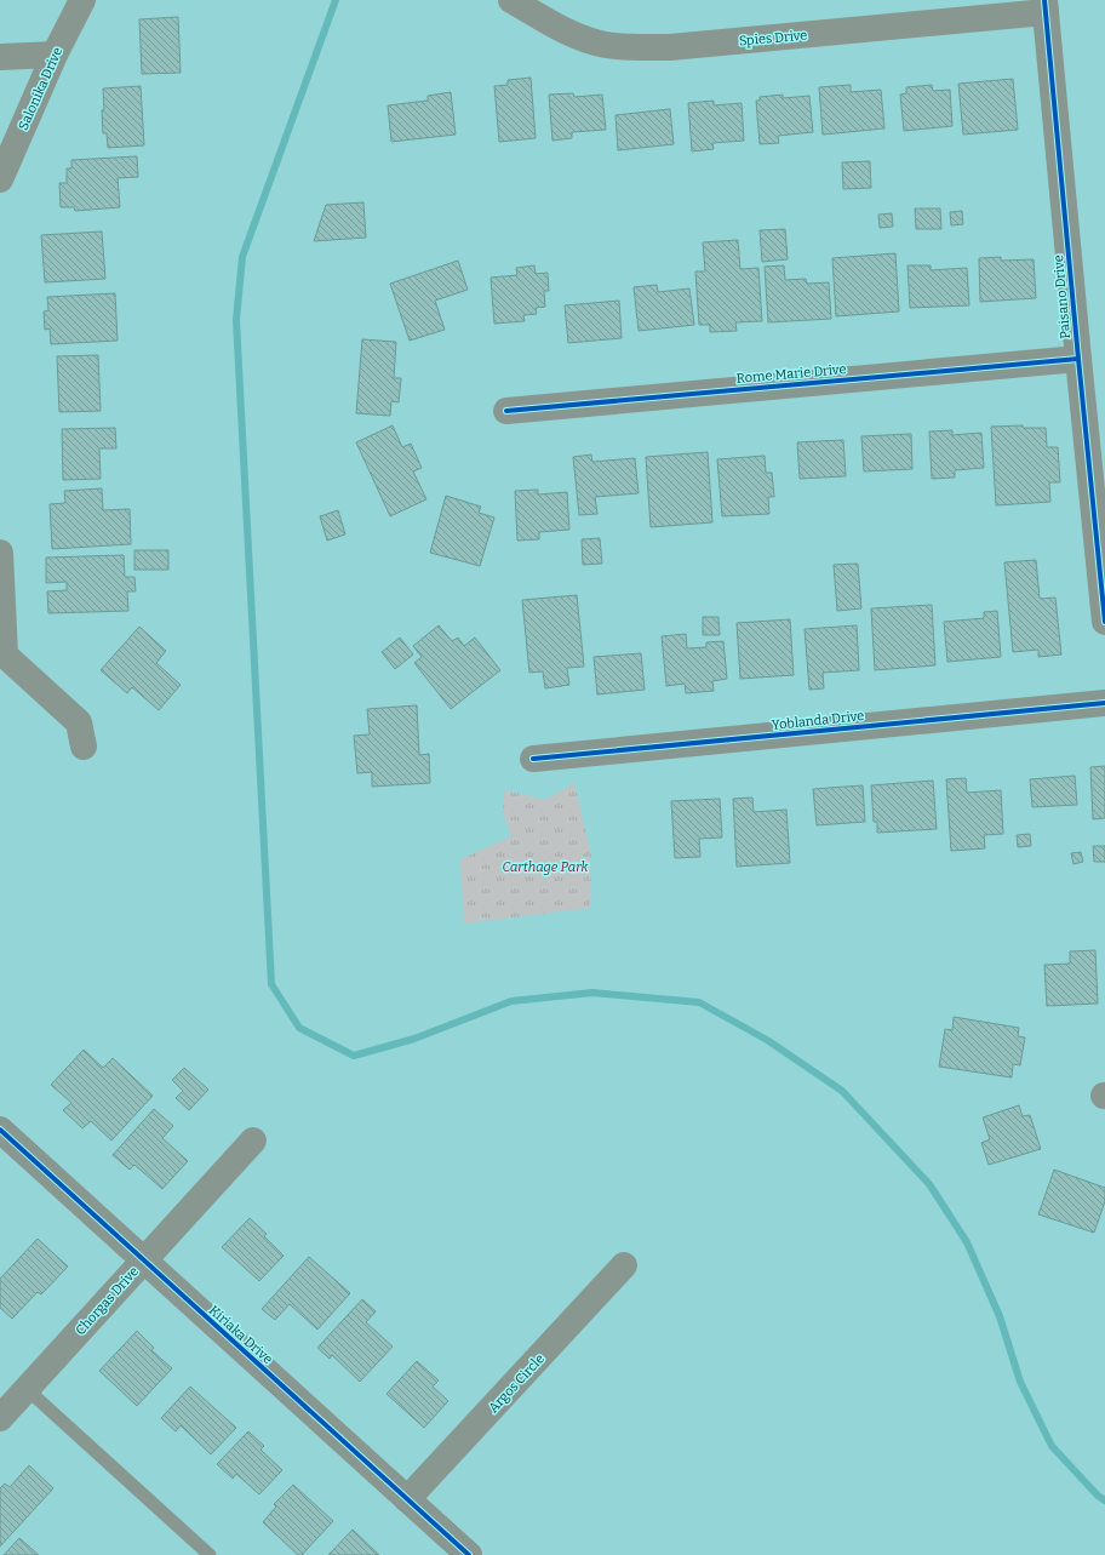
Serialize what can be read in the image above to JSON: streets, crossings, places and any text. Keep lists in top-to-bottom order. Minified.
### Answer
{"streets":{"street":["Spies Drive","Salonika Drive","Paisano Drive","Rome Marie Drive","Yoblanda Drive","Chorgas Drive","Kiriaka Drive","Argos Circle"]},"crossings":[["Spies Drive","Paisano Drive"],["Paisano Drive","Rome Marie Drive"],["Chorgas Drive","Kiriaka Drive"],["Kiriaka Drive","Argos Circle"]],"parks":["Carthage Park"]}
